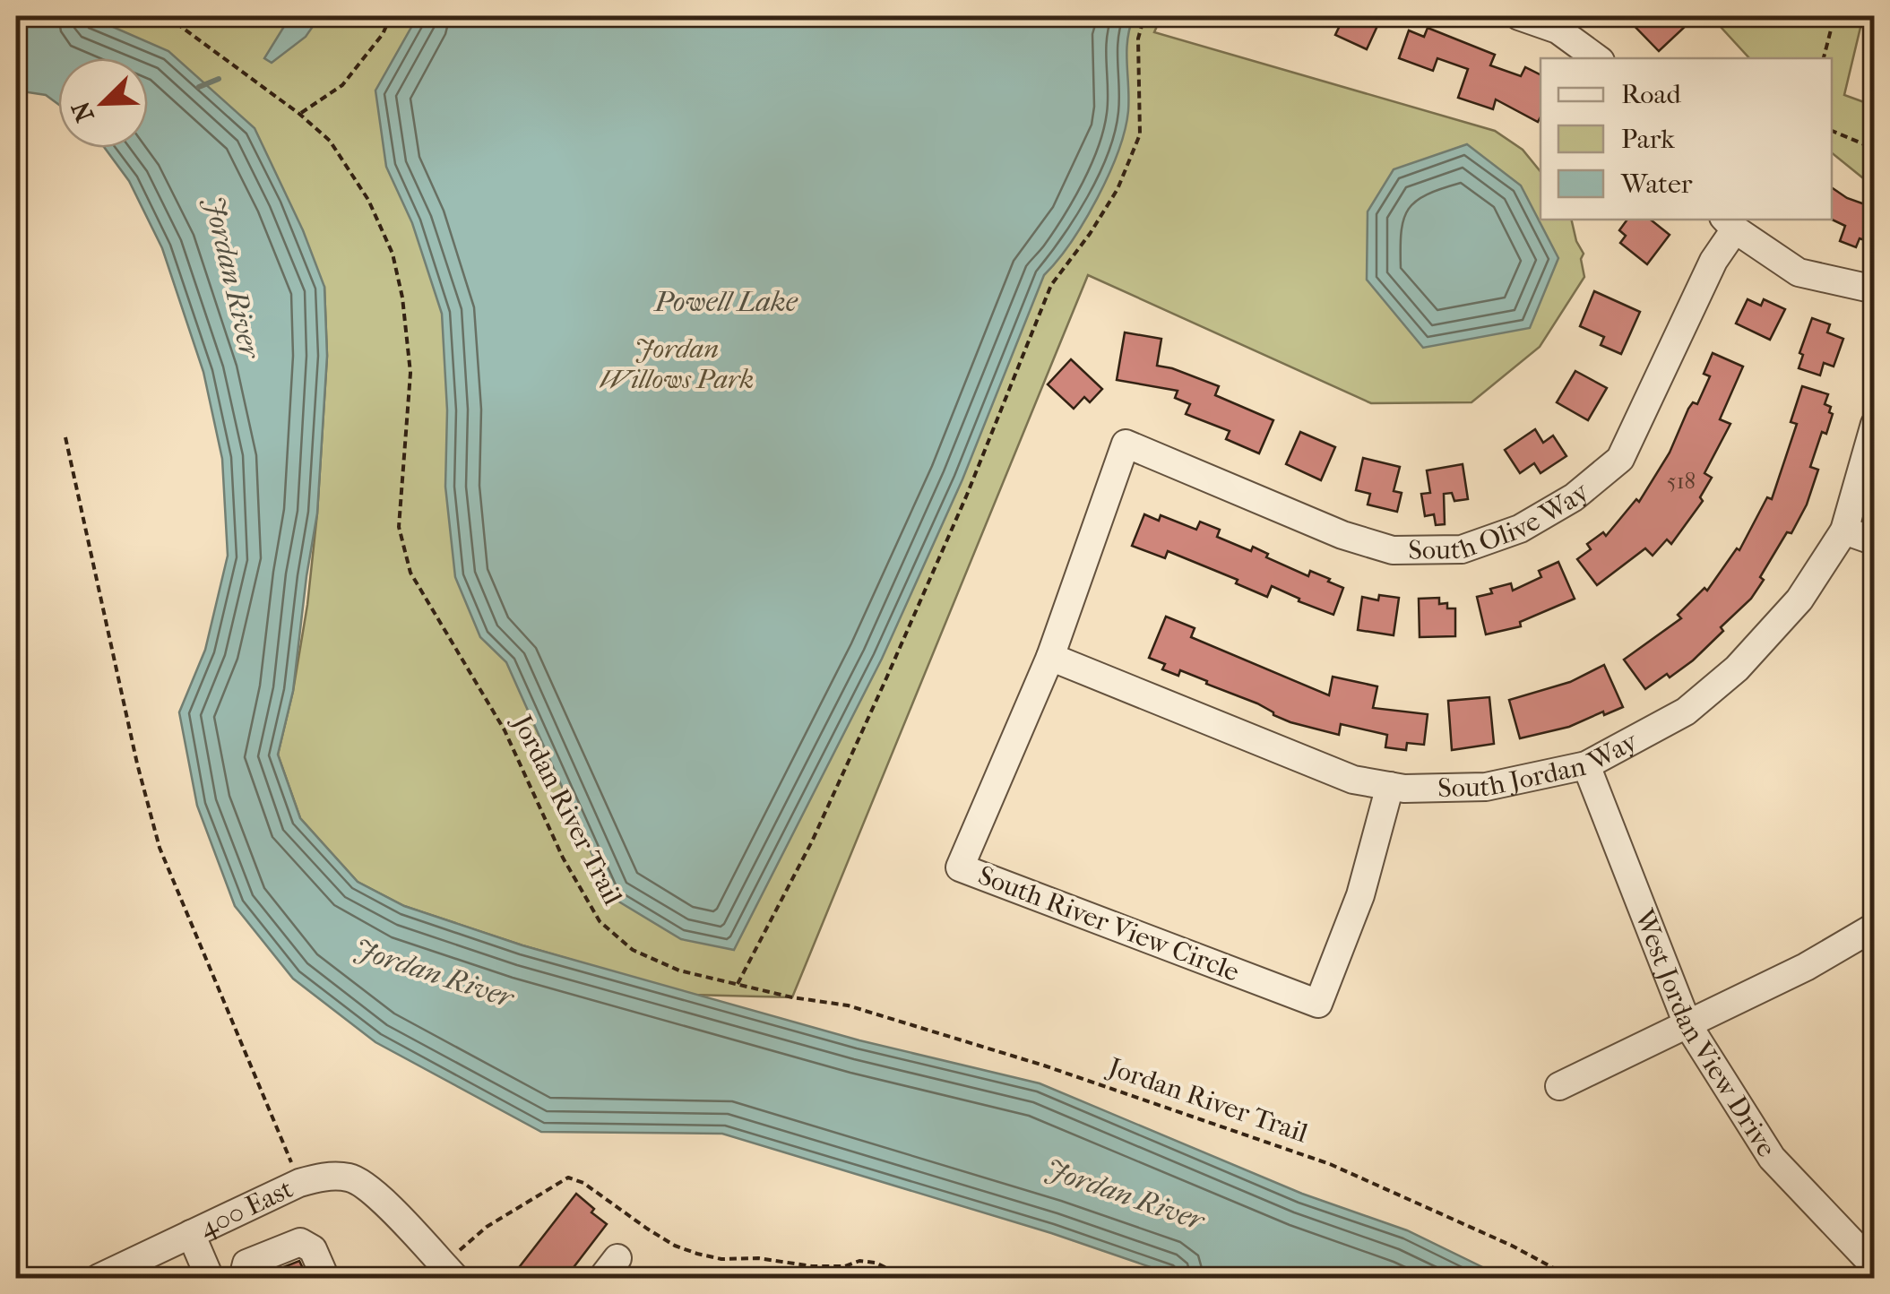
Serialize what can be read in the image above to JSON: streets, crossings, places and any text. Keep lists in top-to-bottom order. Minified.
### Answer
{"streets":{"street":["South Olive Way","South Jordan Way","South River View Circle","West Jordan View Drive","400 East"],"path":["Jordan River Trail"]},"crossings":[["South Olive Way","South River View Circle"],["South Jordan Way","South River View Circle"],["South Jordan Way","West Jordan View Drive"]],"water":["Jordan River","Powell Lake"],"parks":["Jordan Willows Park"],"house_numbers":["518"],"legend":["Road","Park","Water"],"north":"bottom left"}
